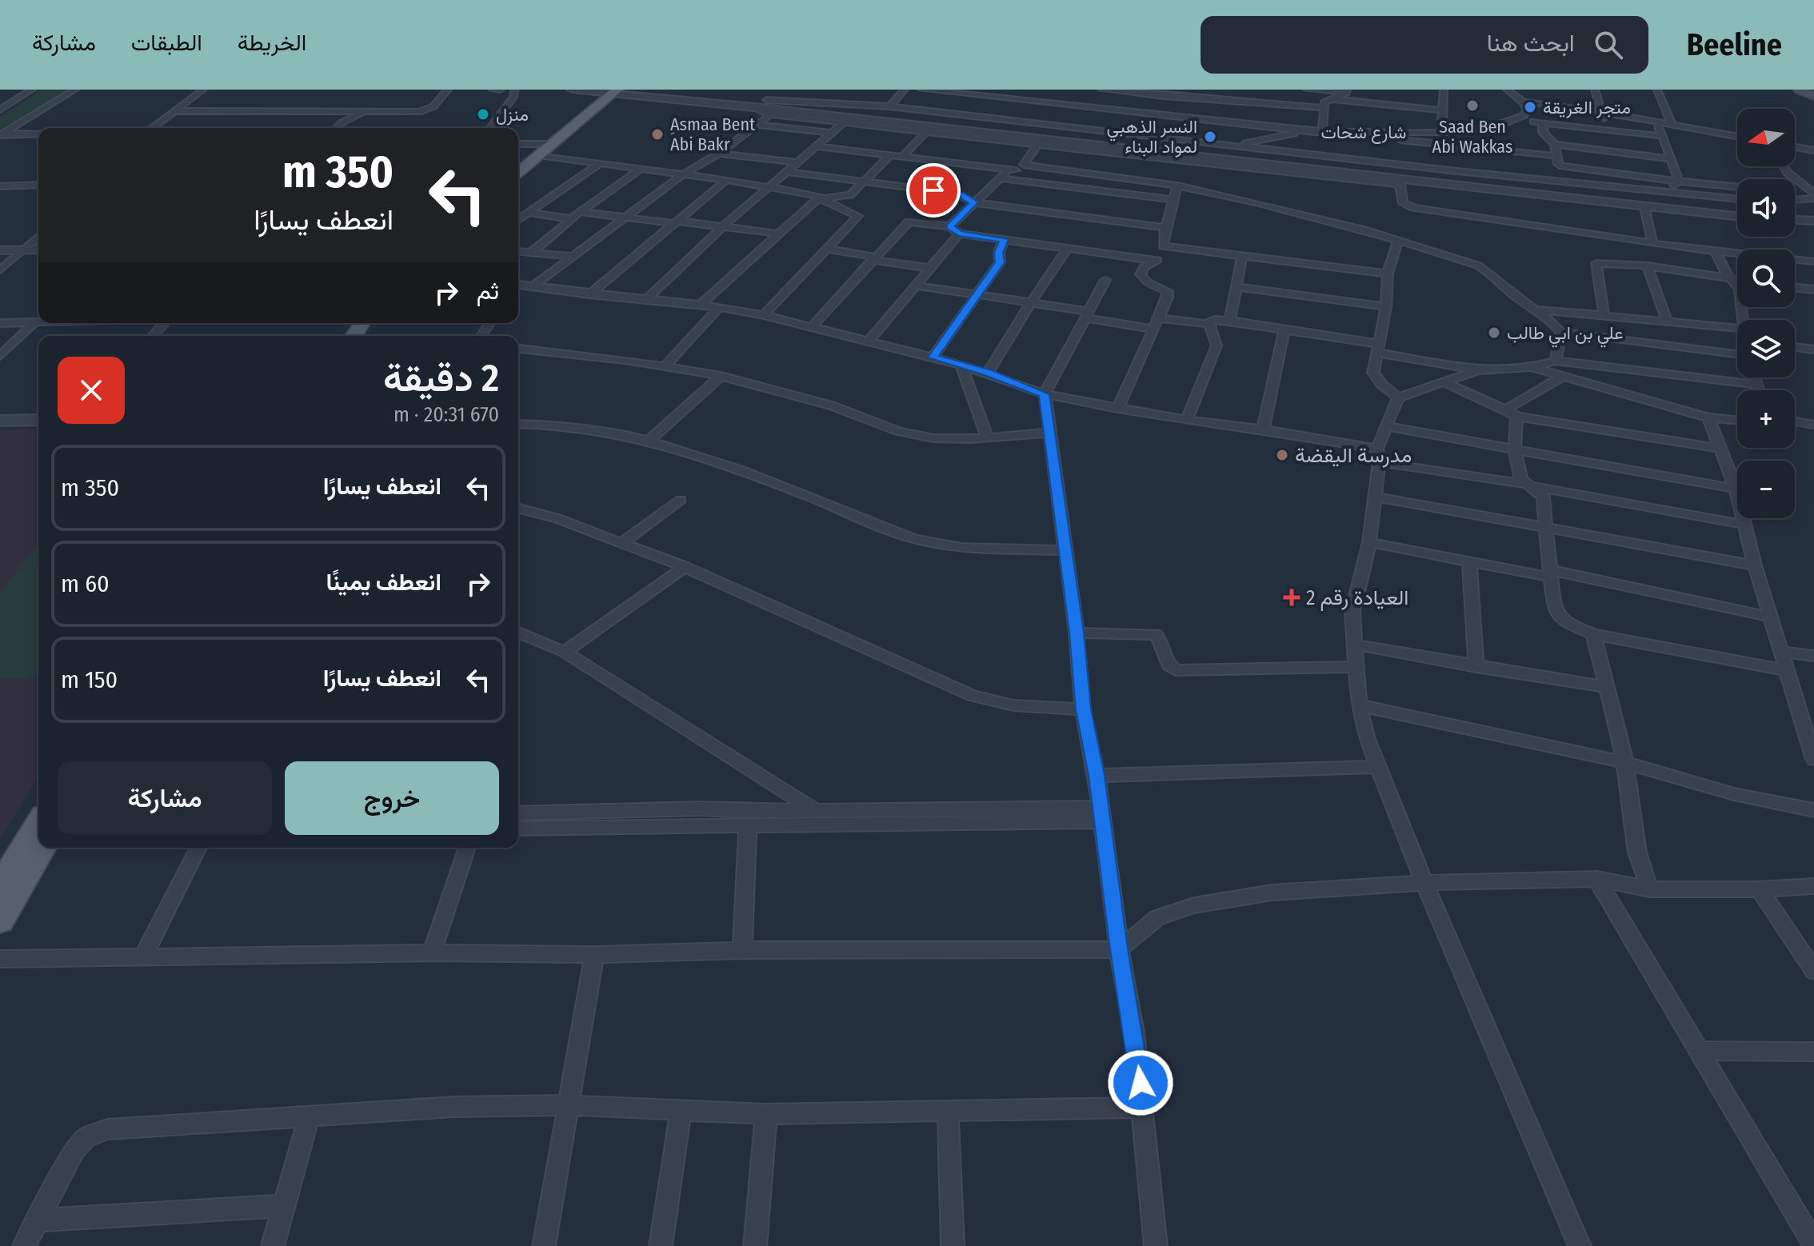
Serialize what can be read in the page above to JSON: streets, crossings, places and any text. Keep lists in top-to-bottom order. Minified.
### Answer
{"streets":{"street":["شارع شحات"]},"places":{"other":["Saad Ben Abi Wakkas","متجر الغريقة","منزل","ِAsmaa Bent Abi Bakr","النسر الذهبي لمواد البناء","علي بن ابي طالب","مدرسة اليقضة"],"health":["العيادة رقم 2"]},"north":"left","page":{"header":"Beeline","search":"ابحث هنا","nav":["الخريطة","الطبقات","مشاركة"],"map_buttons":["+","−"],"turn":["350 m","انعطف يسارًا"],"then":"ثم","heading":["2 دقيقة","670 m · 20:31"],"list":[{"name":"انعطف يسارًا","value":"350 m"},{"name":"انعطف يمينًا","value":"60 m"},{"name":"انعطف يسارًا","value":"150 m"}],"buttons":["خروج","مشاركة"]}}
